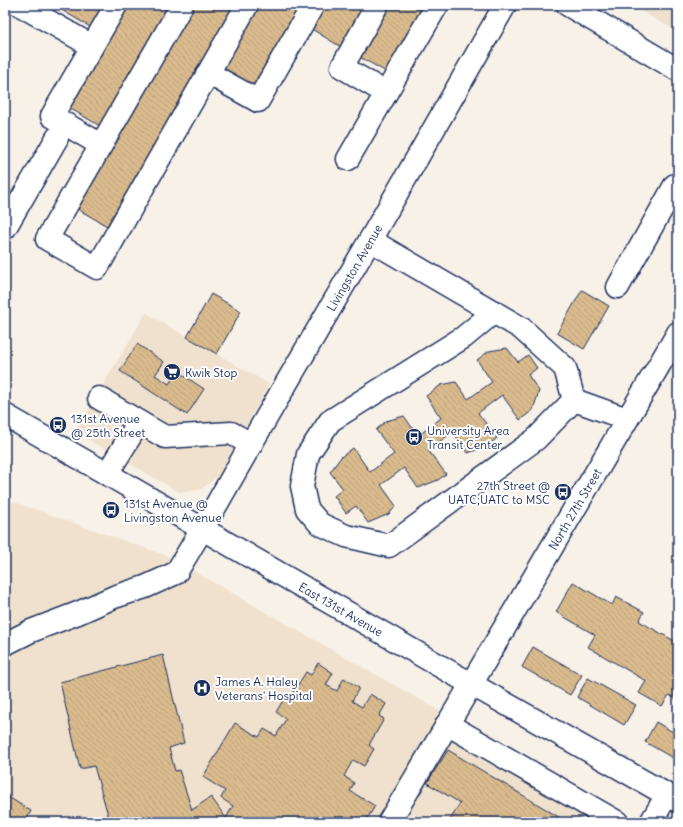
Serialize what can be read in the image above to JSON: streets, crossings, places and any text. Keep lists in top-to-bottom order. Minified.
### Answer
{"streets":{"street":["Livingston Avenue","North 27th Street","East 131st Avenue"]},"crossings":[["Livingston Avenue","East 131st Avenue"],["North 27th Street","East 131st Avenue"]],"places":{"supermarket":["Kwik Stop"],"bus stop":["131st Avenue @ 25th Street","University Area Transit Center","27th Street @ UATC;UATC to MSC","131st Avenue @ Livingston Avenue"],"hospital":["James A. Haley Veterans' Hospital"]}}
